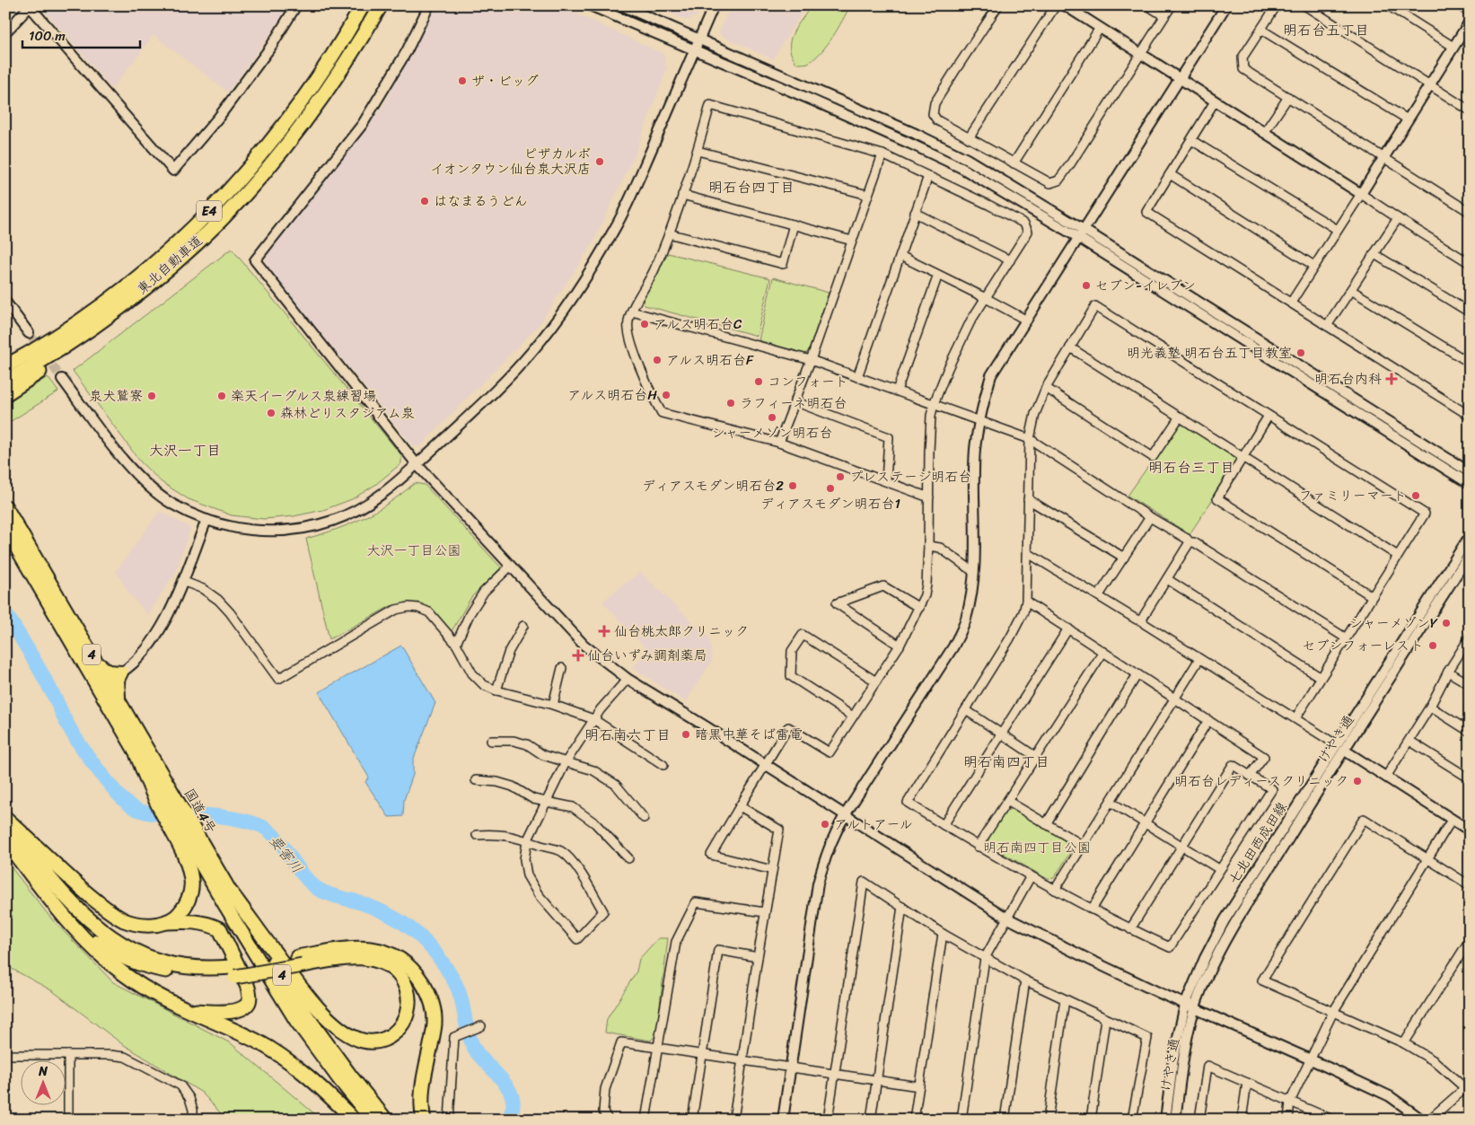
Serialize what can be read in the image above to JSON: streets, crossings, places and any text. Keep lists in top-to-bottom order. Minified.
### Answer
{"streets":{"highway":["E4","東北自動車道","4","国道4号"],"street":["けやき通","七北田西成田線"]},"districts":["明石台五丁目","明石台四丁目","大沢一丁目","明石台三丁目","明石南六丁目","明石南四丁目"],"water":["要害川"],"parks":["大沢一丁目公園","明石南四丁目公園"],"places":{"other":["ザ・ビッグ","ピザカルボ イオンタウン仙台泉大沢店","はなまるうどん","セブン-イレブン","アルス明石台C","明光義塾 明石台五丁目教室","アルス明石台F","コンフォート","アルス明石台H","泉犬鷲寮","楽天イーグルス泉練習場","ラフィーネ明石台","森林どりスタジアム泉","シャーメゾン明石台","プレステージ明石台","ディアスモダン明石台2","ディアスモダン明石台1","ファミリーマート","シャーメゾンY","セブンフォーレスト","暗黒中華そば雷電","明石台レディースクリニック","アルトアール"],"health":["明石台内科","仙台桃太郎クリニック","仙台いずみ調剤薬局"]},"scale_bar":"100 m","north":"top"}
